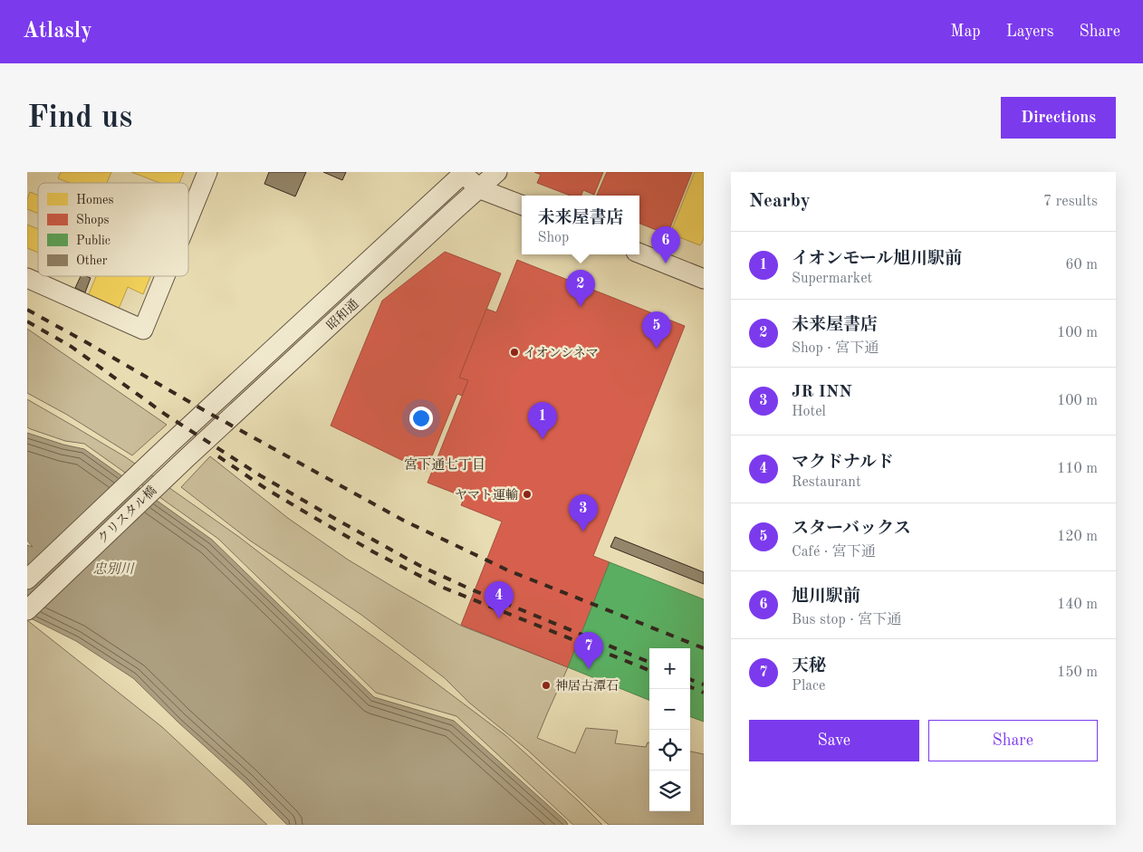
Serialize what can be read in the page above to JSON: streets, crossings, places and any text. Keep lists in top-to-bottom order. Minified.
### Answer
{"streets":{"street":["昭和通","クリスタル橋"]},"crossings":[["昭和通","クリスタル橋"]],"districts":["宮下通七丁目"],"water":["忠別川"],"places":["イオンシネマ","ヤマト運輸","神居古潭石"],"legend":["Homes","Shops","Public","Other"],"page":{"header":"Atlasly","nav":["Map","Layers","Share"],"buttons":["Directions",["Save","Share"]],"title":"Find us","heading":["Nearby","7 results"],"popup":["未来屋書店","Shop"],"pins":["6","2","5","1","3","4","7"],"list":[{"mark":"1","name":"イオンモール旭川駅前","note":"Supermarket","value":"60 m"},{"mark":"2","name":"未来屋書店","note":"Shop · 宮下通","value":"100 m"},{"mark":"3","name":"JR INN","note":"Hotel","value":"100 m"},{"mark":"4","name":"マクドナルド","note":"Restaurant","value":"110 m"},{"mark":"5","name":"スターバックス","note":"Café · 宮下通","value":"120 m"},{"mark":"6","name":"旭川駅前","note":"Bus stop · 宮下通","value":"140 m"},{"mark":"7","name":"天秘","note":"Place","value":"150 m"}],"map_buttons":["+","−"]}}
